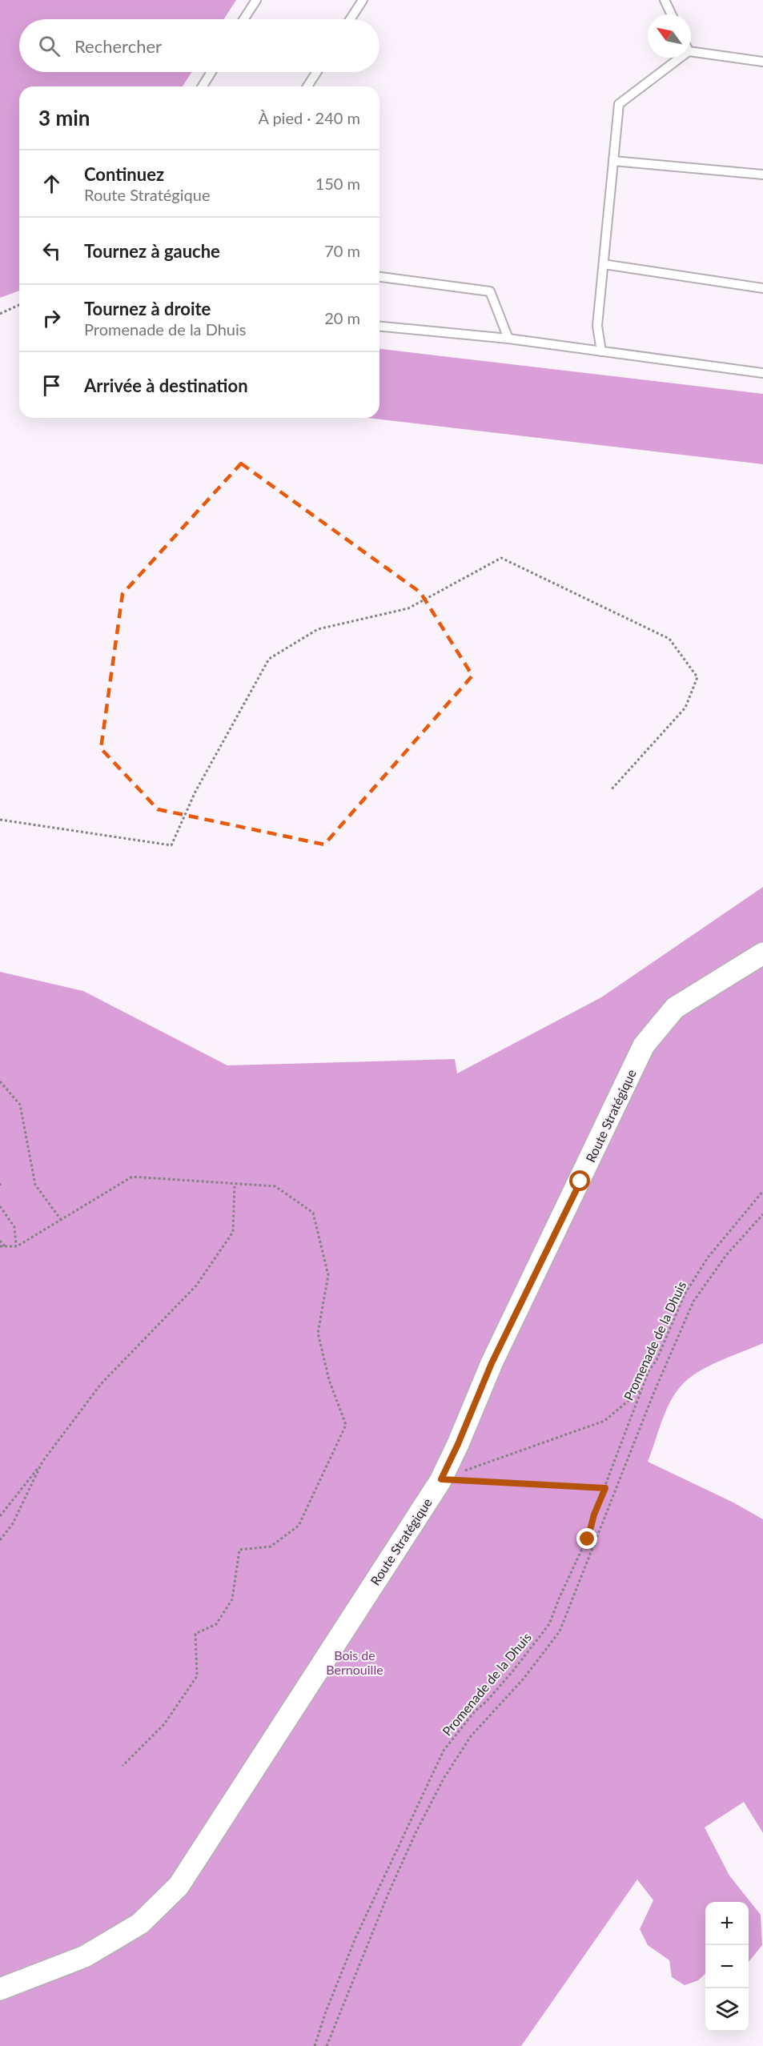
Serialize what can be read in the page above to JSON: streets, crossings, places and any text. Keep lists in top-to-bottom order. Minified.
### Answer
{"streets":{"street":["Route Stratégique"],"path":["Promenade de la Dhuis"]},"parks":["Bois de Bernouille"],"north":"top left","page":{"search":"Rechercher","heading":["3 min","À pied · 240 m"],"list":[["Continuez","Route Stratégique","150 m"],["Tournez à gauche","70 m"],["Tournez à droite","Promenade de la Dhuis","20 m"],"Arrivée à destination"],"map_buttons":["+","−"]}}
